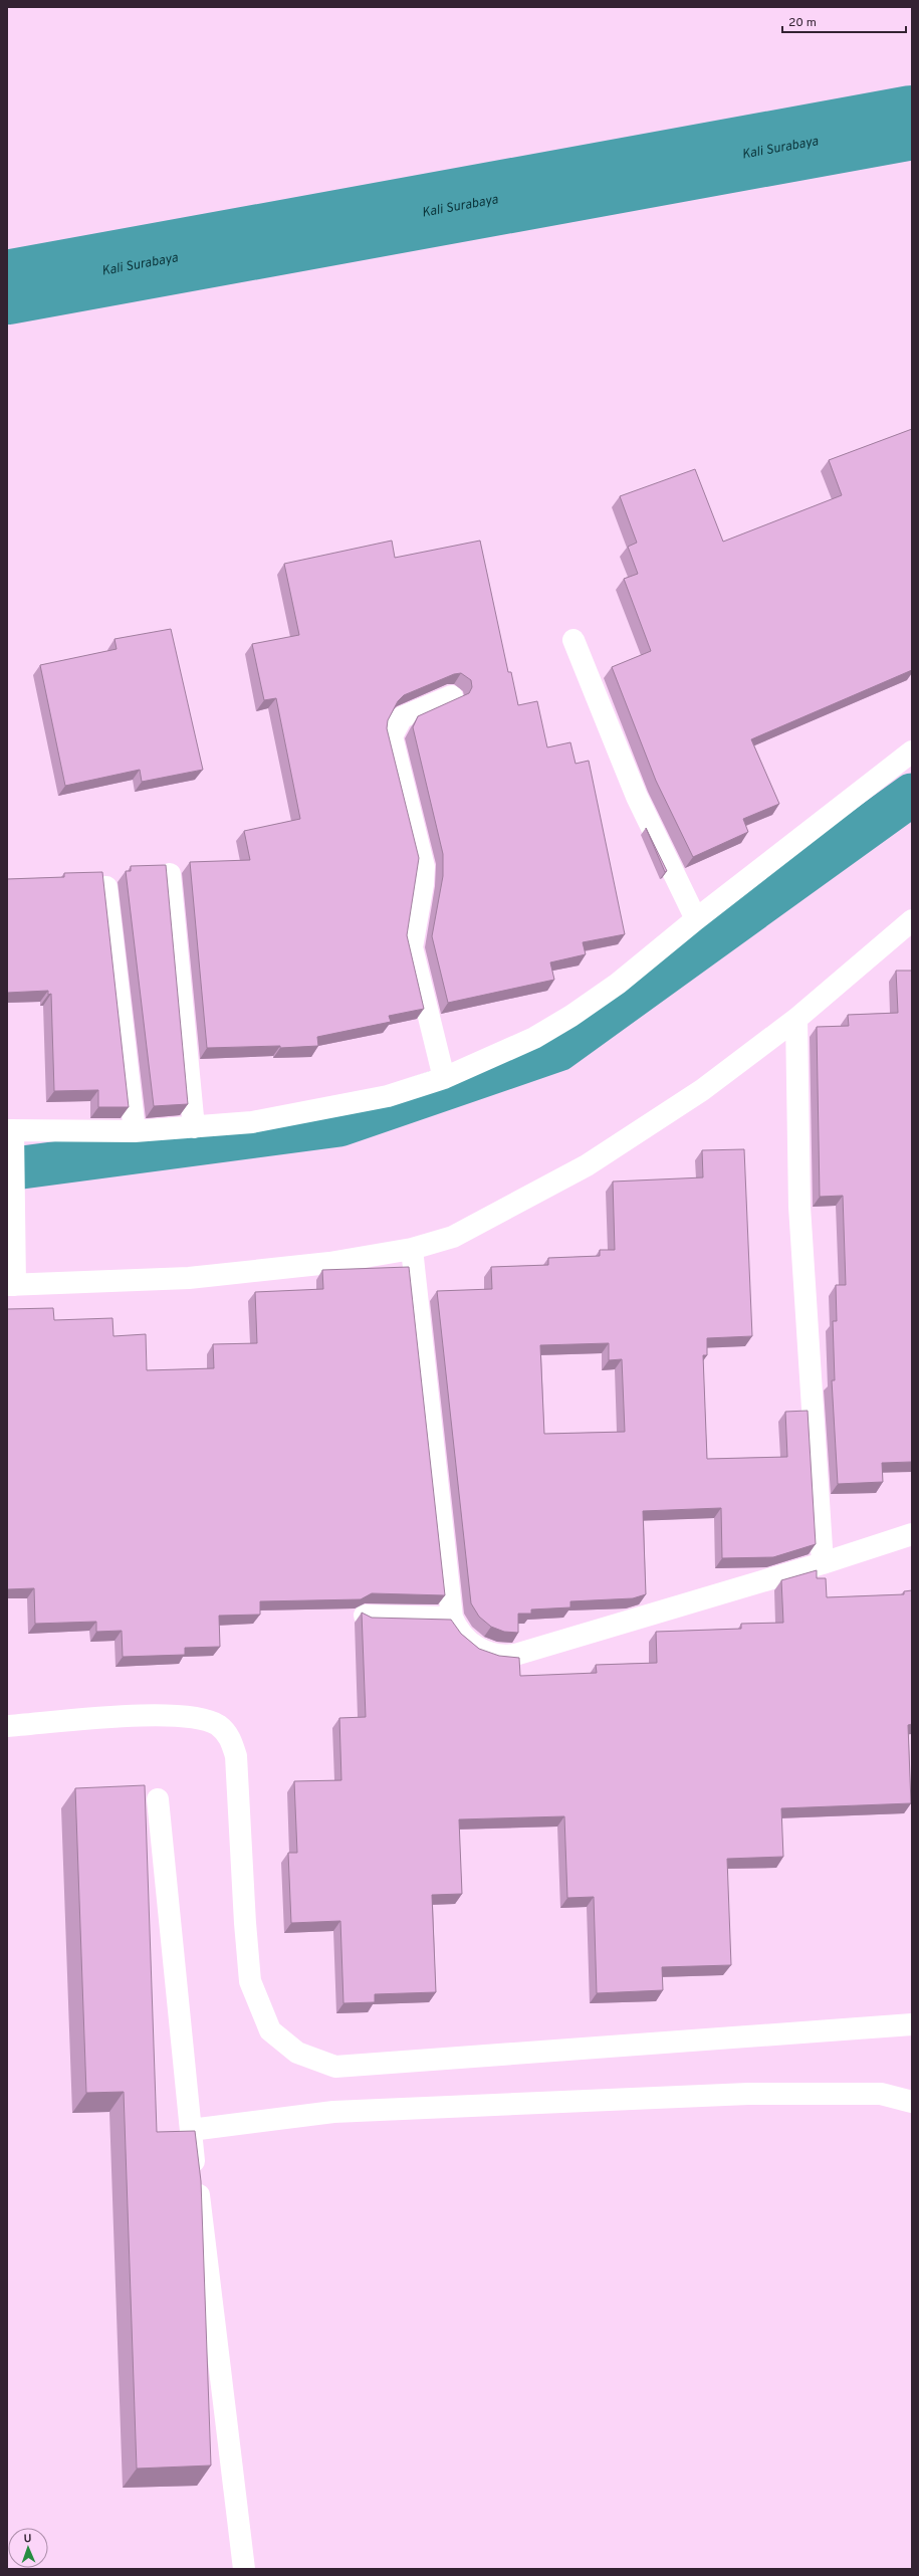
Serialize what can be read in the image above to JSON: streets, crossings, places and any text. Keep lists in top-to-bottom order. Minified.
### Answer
{"water":["Kali Surabaya"],"scale_bar":"20 m","north":"top"}
